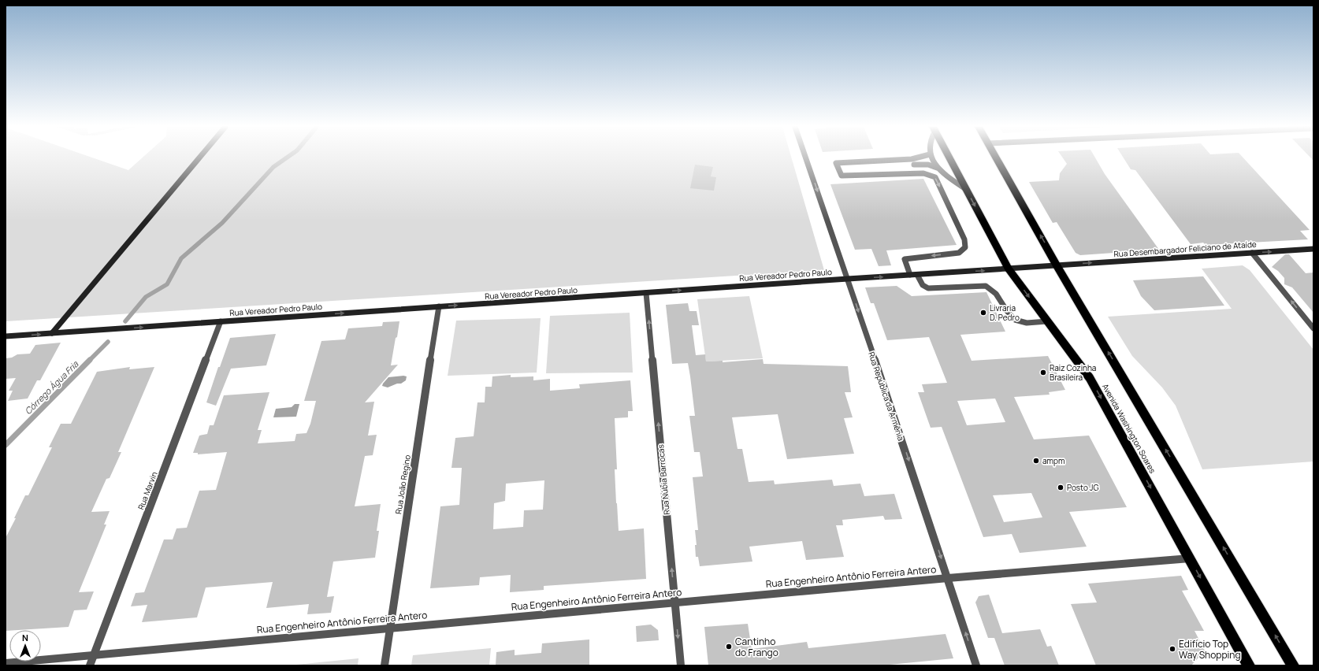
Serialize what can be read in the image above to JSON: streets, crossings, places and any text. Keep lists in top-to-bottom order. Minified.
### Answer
{"streets":{"highway":["Avenida Washington Soares"],"street":["Rua Desembargador Feliciano de Ataíde","Rua Vereador Pedro Paulo","Rua República da Armênia","Rua Núbia Barrocas","Rua João Regino","Rua Marvin","Rua Engenheiro Antônio Ferreira Antero"]},"crossings":[["Rua Desembargador Feliciano de Ataíde","Rua Vereador Pedro Paulo"],["Rua Vereador Pedro Paulo","Rua República da Armênia"],["Rua Vereador Pedro Paulo","Avenida Washington Soares"],["Rua Vereador Pedro Paulo","Rua Núbia Barrocas"],["Rua Vereador Pedro Paulo","Rua João Regino"],["Rua Vereador Pedro Paulo","Rua Marvin"],["Rua República da Armênia","Rua Engenheiro Antônio Ferreira Antero"],["Avenida Washington Soares","Rua Engenheiro Antônio Ferreira Antero"],["Rua Núbia Barrocas","Rua Engenheiro Antônio Ferreira Antero"],["Rua João Regino","Rua Engenheiro Antônio Ferreira Antero"],["Rua Marvin","Rua Engenheiro Antônio Ferreira Antero"]],"one_way":["Rua Desembargador Feliciano de Ataíde","Rua Vereador Pedro Paulo"],"water":["Córrego Água Fria"],"places":["Livraria D. Pedro","Raiz Cozinha Brasileira","ampm","Posto JG","Cantinho do Frango","Edifício Top Way Shopping"],"north":"top"}
